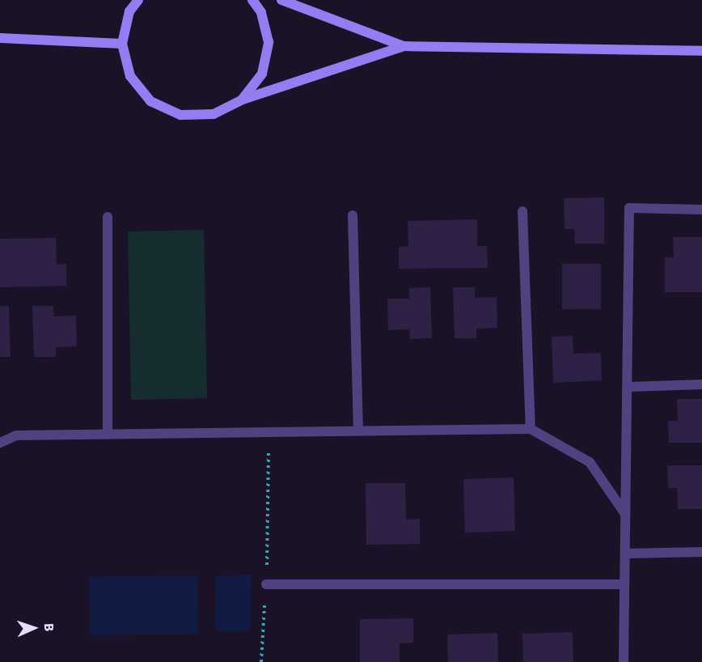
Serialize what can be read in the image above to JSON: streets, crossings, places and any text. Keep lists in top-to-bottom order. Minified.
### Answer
{"north":"right"}
